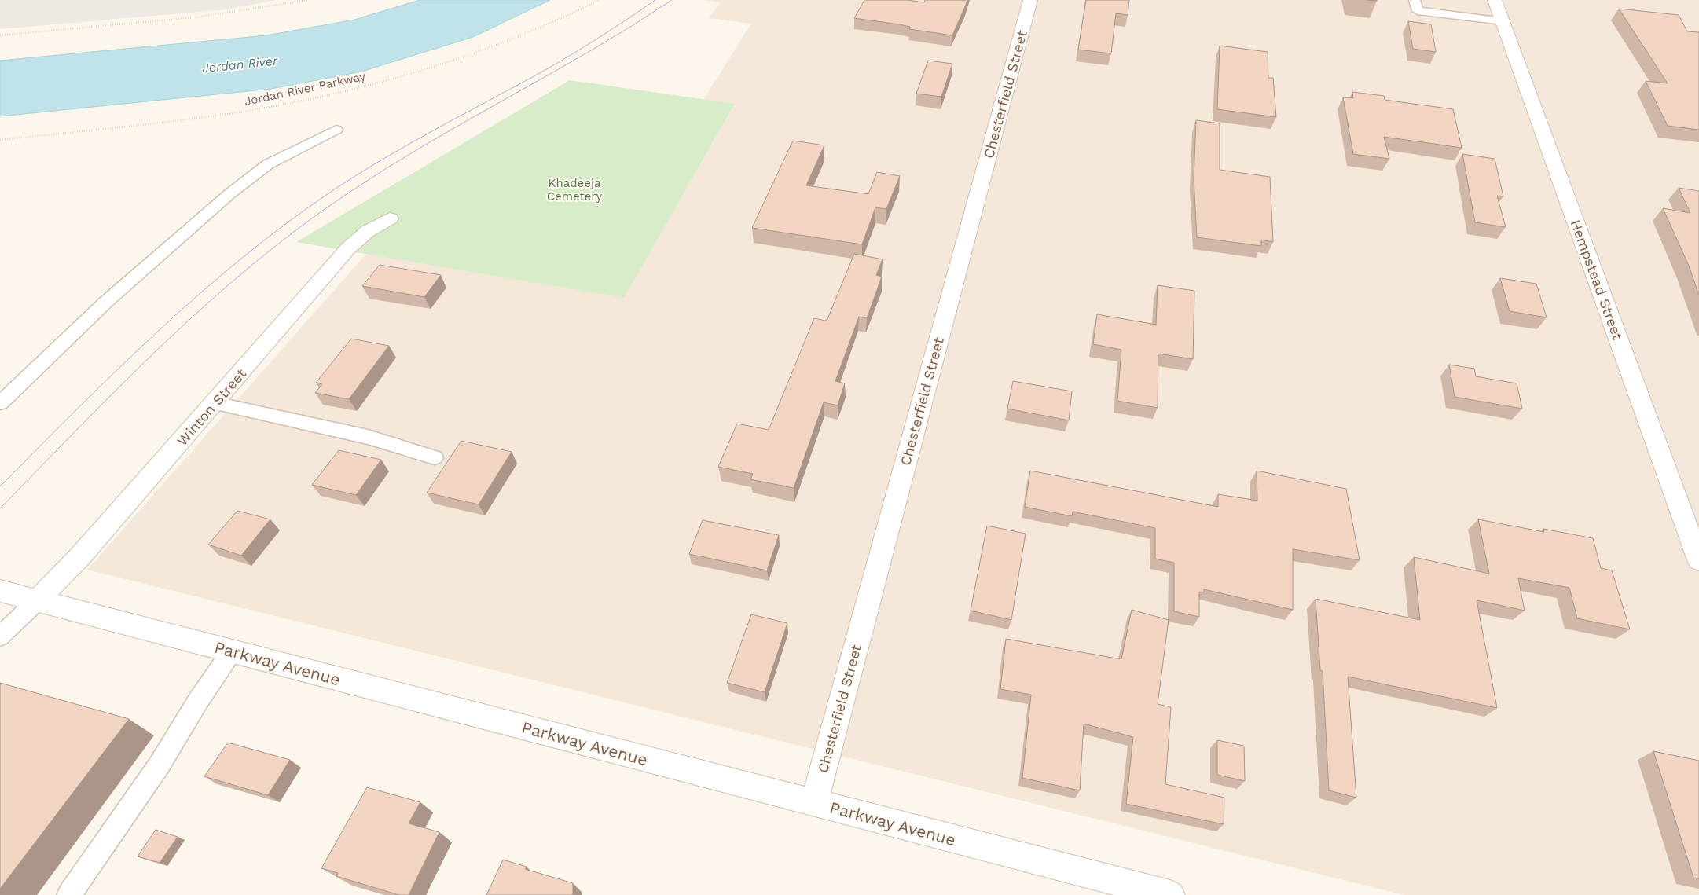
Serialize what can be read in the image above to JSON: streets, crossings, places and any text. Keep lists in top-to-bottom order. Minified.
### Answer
{"streets":{"street":["Chesterfield Street","Hempstead Street","Winton Street","Parkway Avenue"],"path":["Jordan River Parkway"]},"crossings":[["Chesterfield Street","Parkway Avenue"],["Winton Street","Parkway Avenue"]],"water":["Jordan River"],"parks":["Khadeeja Cemetery"]}
